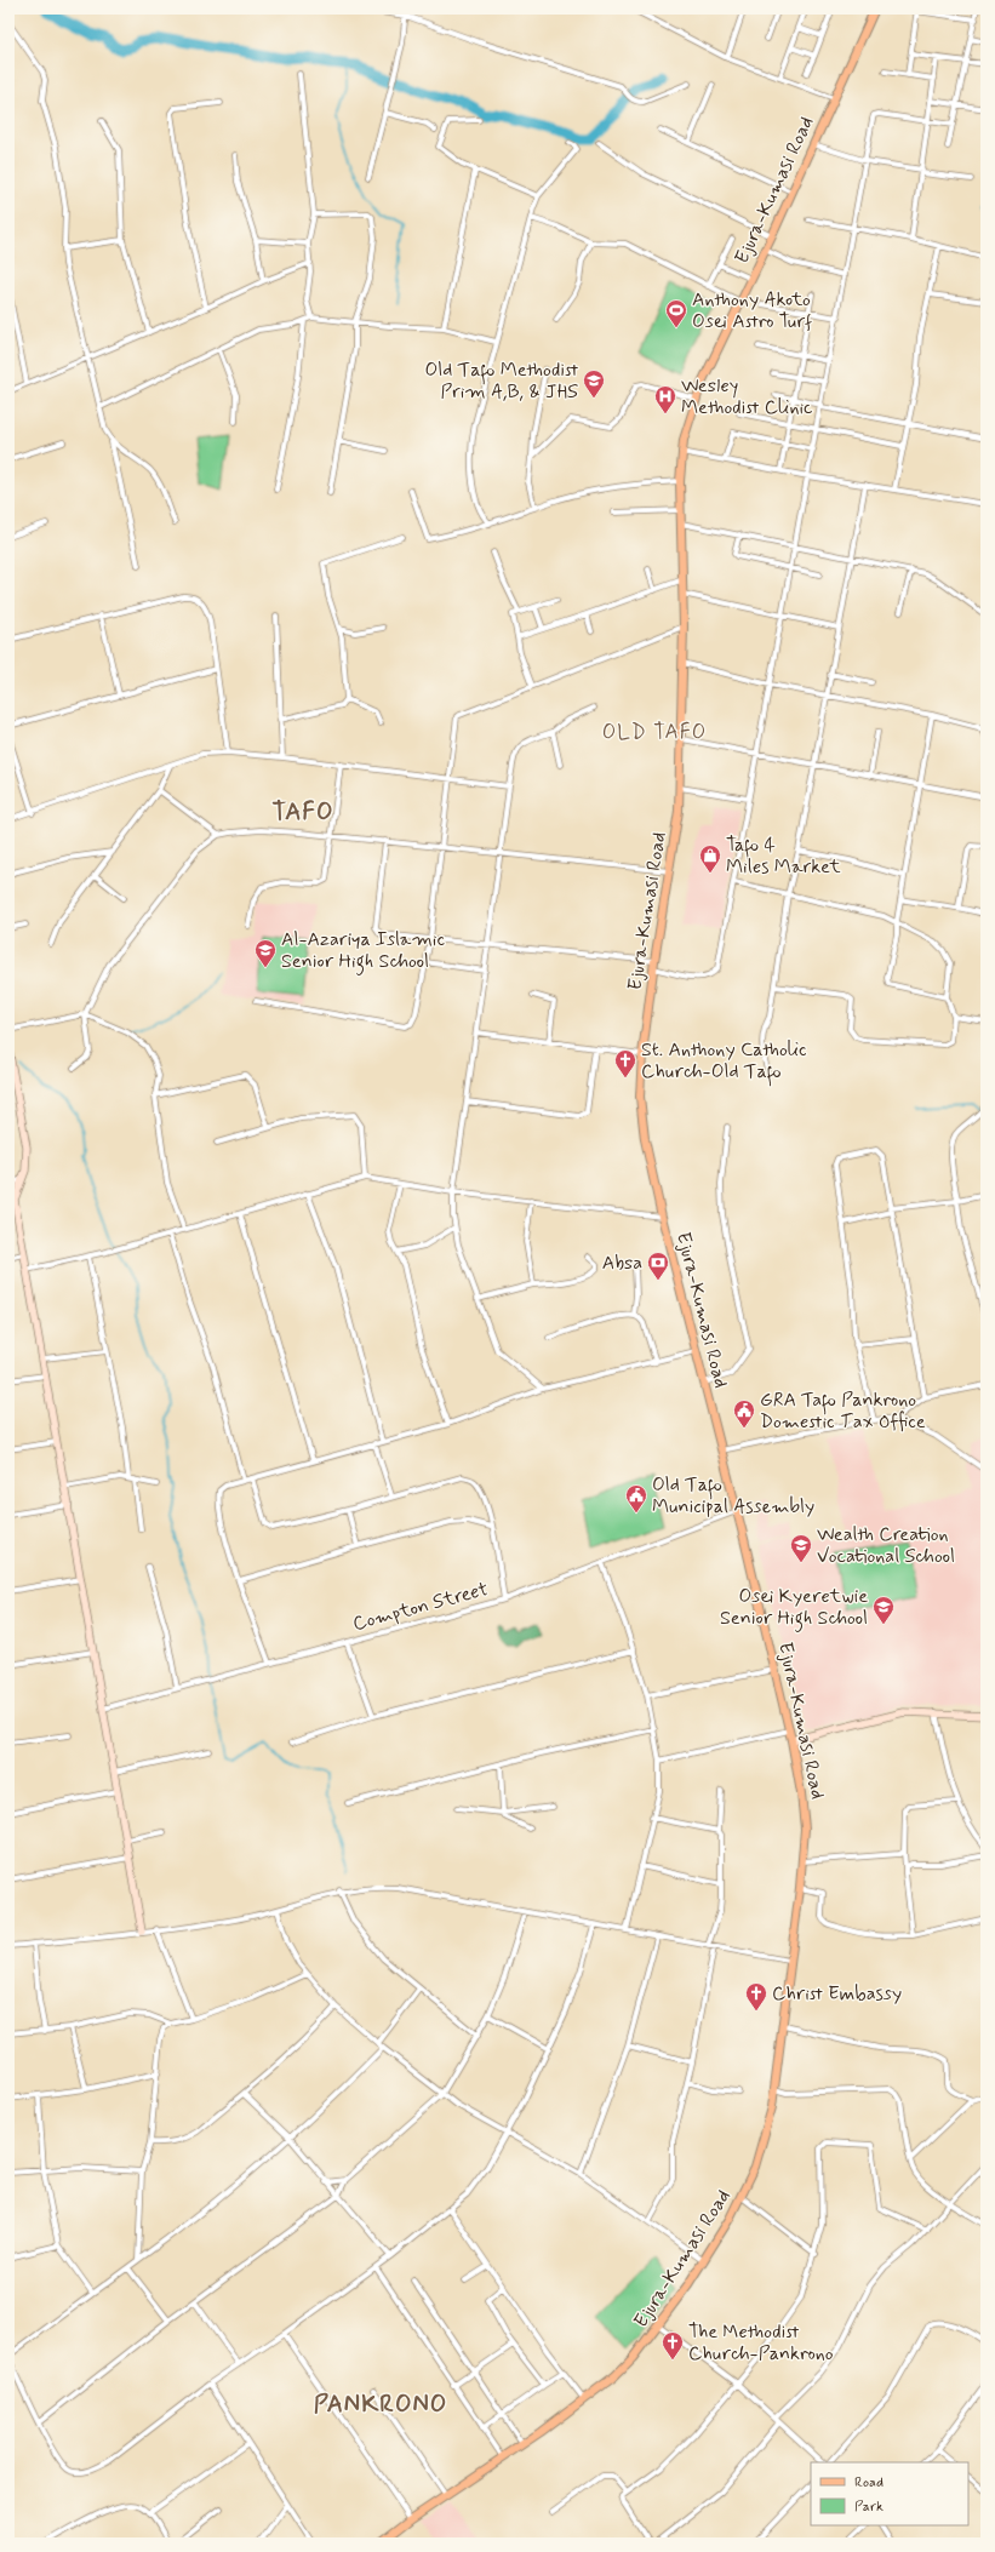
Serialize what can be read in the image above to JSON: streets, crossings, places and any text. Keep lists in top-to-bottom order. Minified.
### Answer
{"streets":{"main road":["Ejura-Kumasi Road"],"street":["Compton Street"]},"crossings":[["Ejura-Kumasi Road","Compton Street"]],"districts":["OLD TAFO","TAFO","PANKRONO"],"places":{"sports":["Anthony Akoto Osei Astro Turf"],"school or university":["Old Tafo Methodist Prim A,B, & JHS","Al-Azariya Islamic Senior High School","Wealth Creation Vocational School","Osei Kyeretwie Senior High School"],"hospital":["Wesley Methodist Clinic"],"shop":["Tafo 4 Miles Market"],"church":["St. Anthony Catholic Church-Old Tafo","Christ Embassy","The Methodist Church-Pankrono"],"bank":["Absa"],"public building":["GRA Tafo Pankrono Domestic Tax Office","Old Tafo Municipal Assembly"]},"legend":["Road","Park"]}
